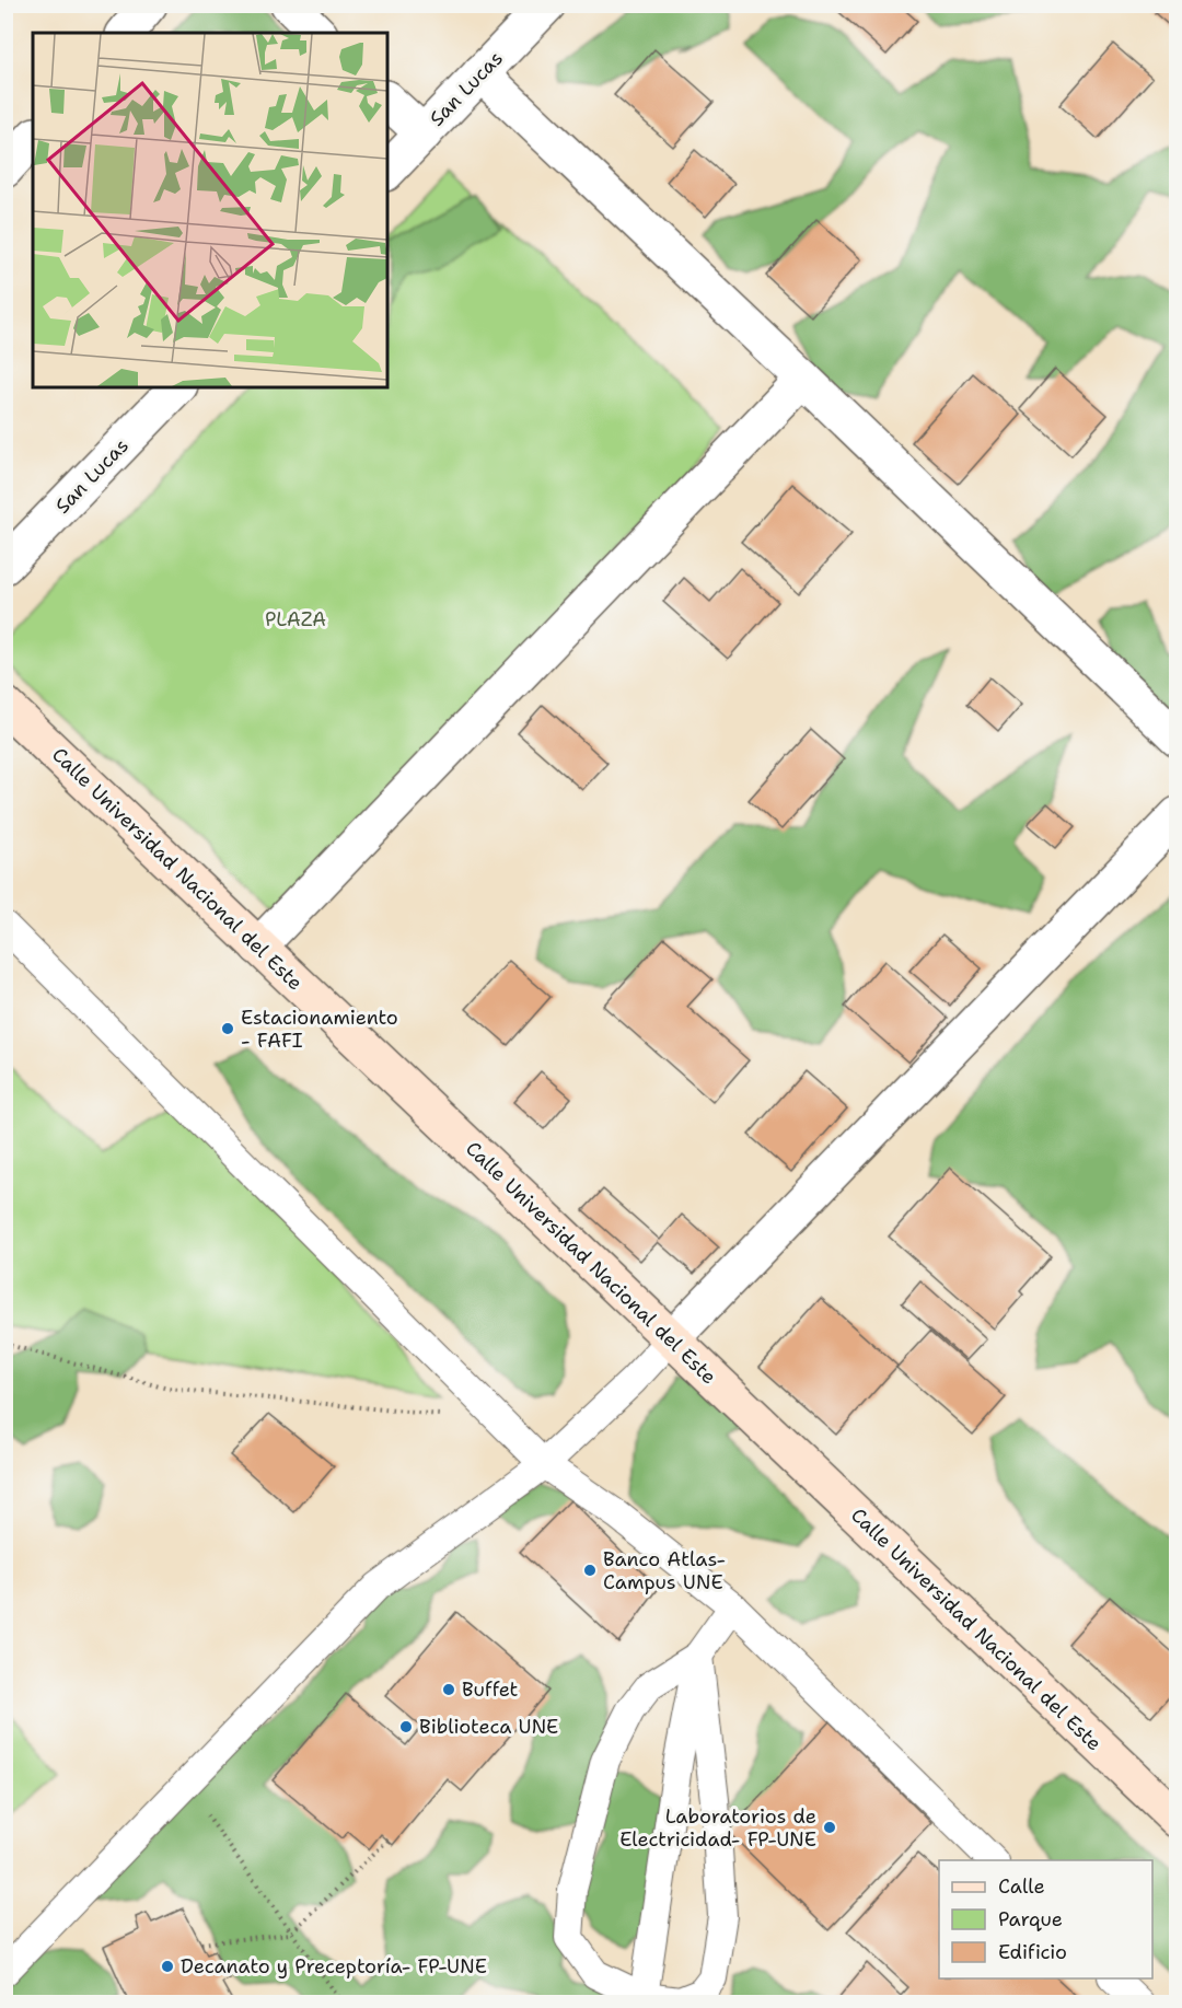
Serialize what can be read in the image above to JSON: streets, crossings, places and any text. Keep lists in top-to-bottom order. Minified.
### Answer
{"streets":{"street":["San Lucas","Calle Universidad Nacional del Este"]},"parks":["PLAZA"],"places":["Estacionamiento - FAFI","Banco Atlas- Campus UNE","Buffet","Biblioteca UNE","Laboratorios de Electricidad- FP-UNE","Decanato y Preceptoría- FP-UNE"],"legend":["Calle","Parque","Edificio"]}
